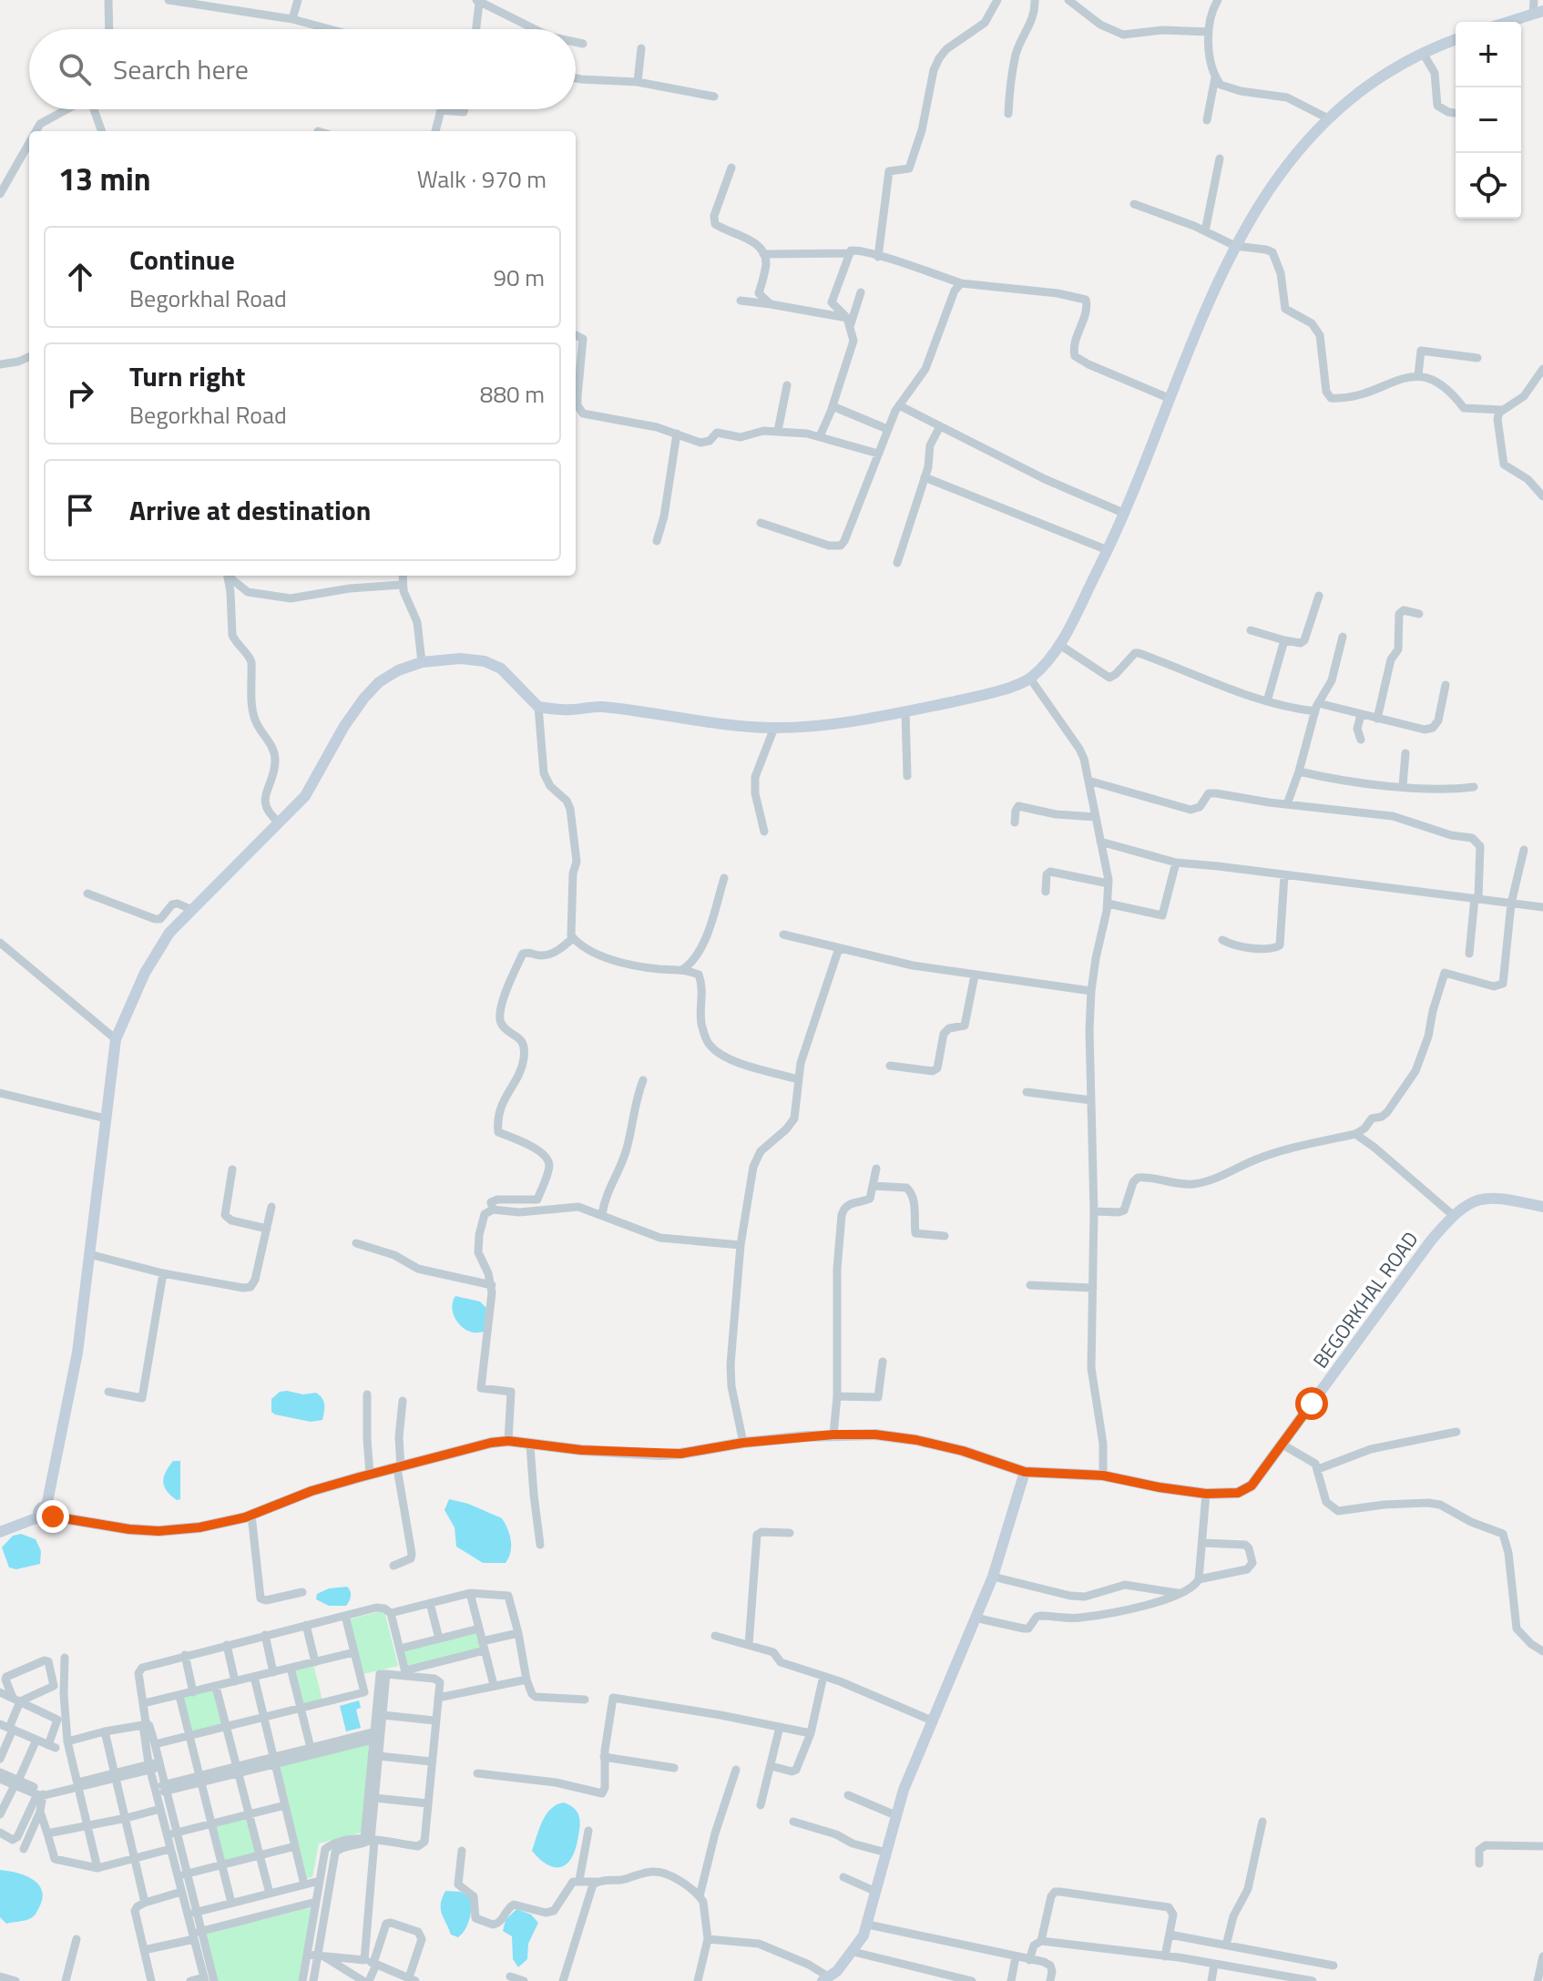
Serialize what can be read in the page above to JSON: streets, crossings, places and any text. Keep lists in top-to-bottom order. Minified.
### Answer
{"streets":{"street":["BEGORKHAL ROAD"]},"page":{"map_buttons":["+","−"],"search":"Search here","heading":["13 min","Walk · 970 m"],"list":[["Continue","Begorkhal Road","90 m"],["Turn right","Begorkhal Road","880 m"],"Arrive at destination"]}}
